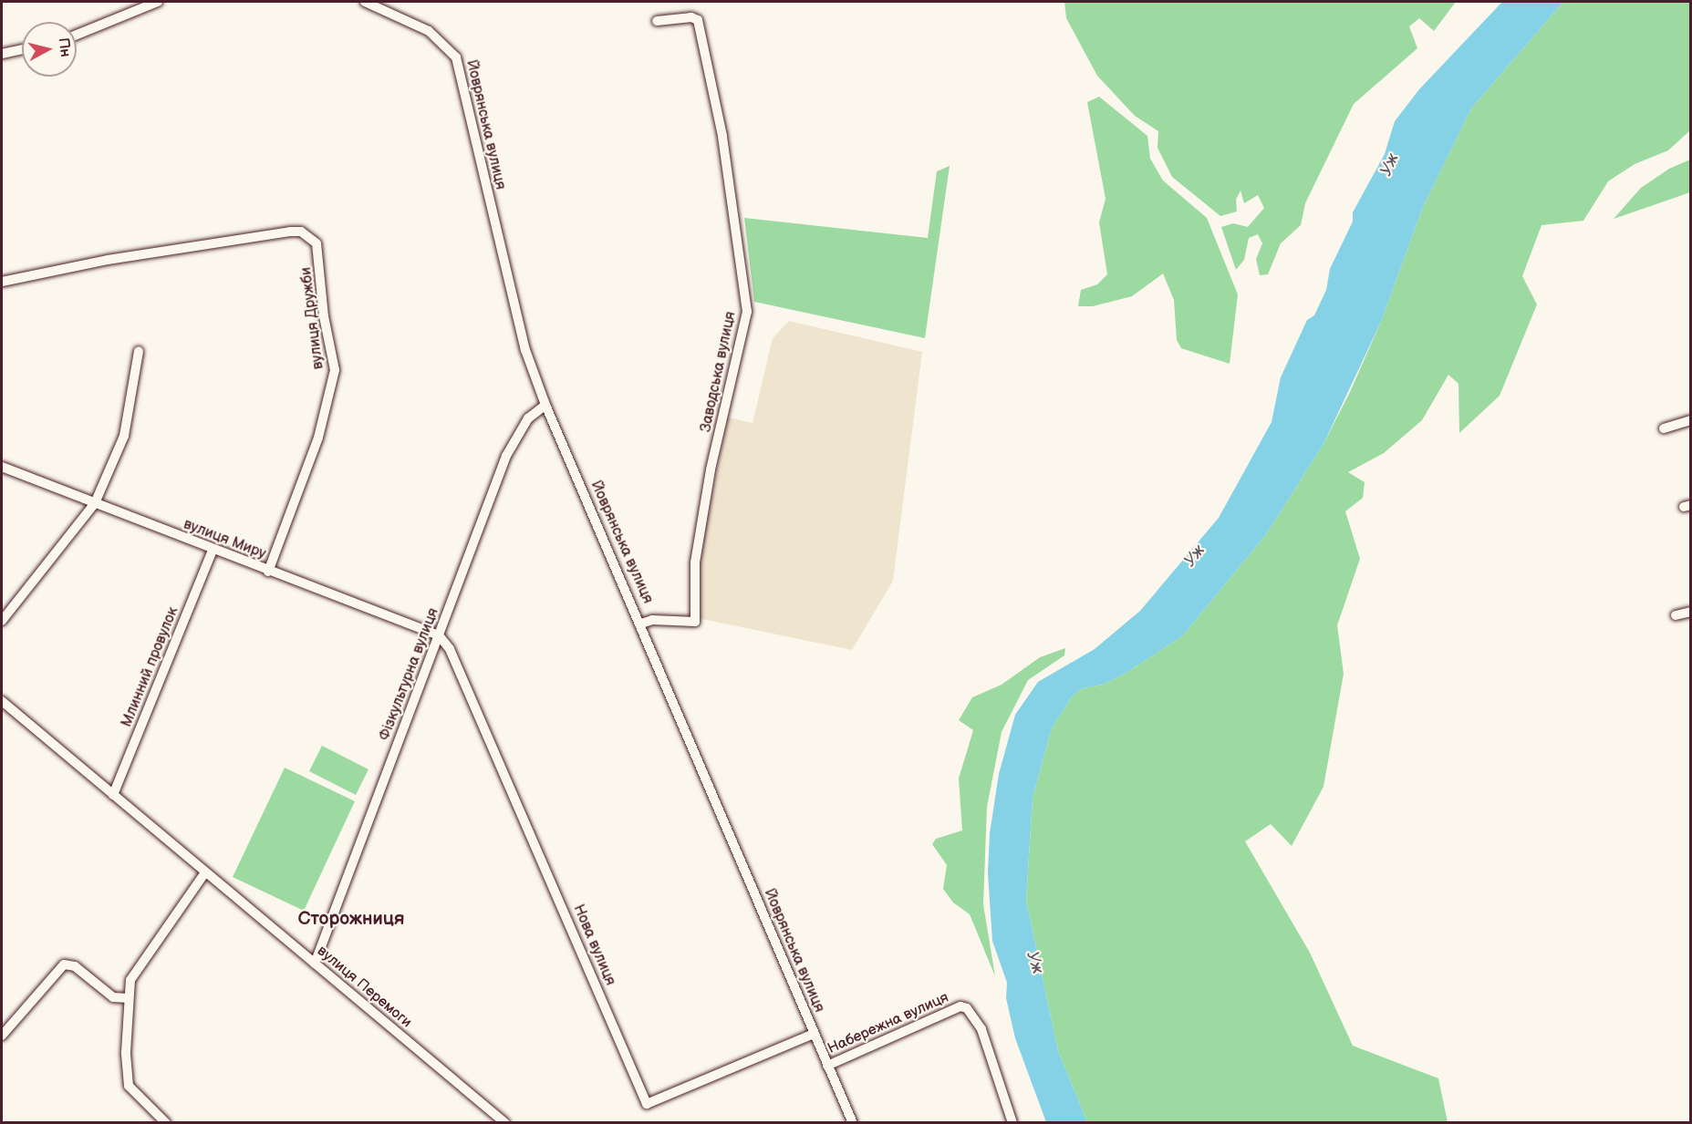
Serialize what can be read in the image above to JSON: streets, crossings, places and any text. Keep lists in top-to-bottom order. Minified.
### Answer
{"streets":{"street":["Йоврянська вулиця","вулиця Дружби","Заводська вулиця","вулиця Миру","Млинний провулок","Фізкультурна вулиця","Нова вулиця","вулиця Перемоги","Набережна вулиця"]},"crossings":[["Йоврянська вулиця","Заводська вулиця"],["Йоврянська вулиця","Фізкультурна вулиця"],["Йоврянська вулиця","Нова вулиця"],["Йоврянська вулиця","Набережна вулиця"],["вулиця Дружби","вулиця Миру"],["вулиця Миру","Млинний провулок"],["вулиця Миру","Фізкультурна вулиця"],["вулиця Миру","Нова вулиця"],["Млинний провулок","вулиця Перемоги"],["Фізкультурна вулиця","Нова вулиця"],["Фізкультурна вулиця","вулиця Перемоги"]],"districts":["Сторожниця"],"water":["Уж"],"north":"right"}
